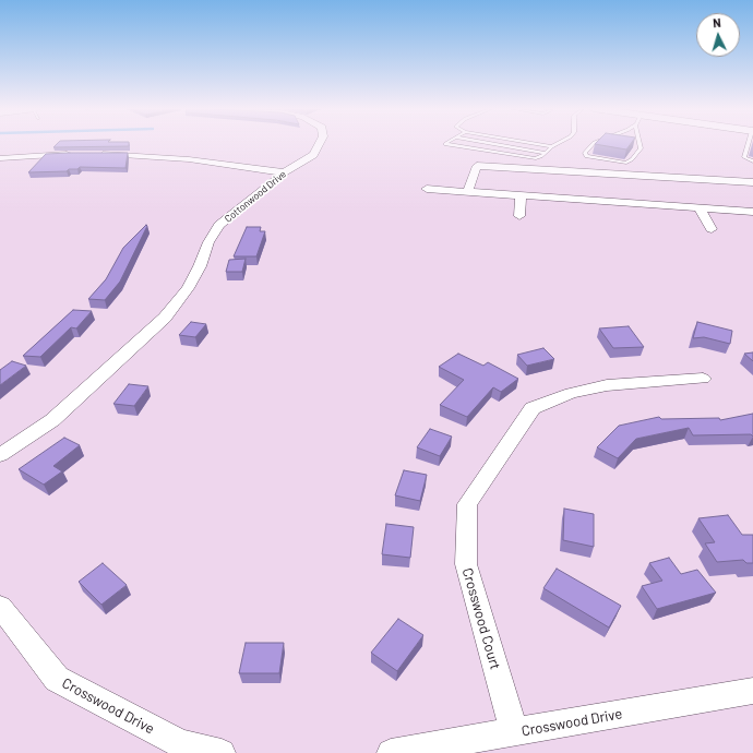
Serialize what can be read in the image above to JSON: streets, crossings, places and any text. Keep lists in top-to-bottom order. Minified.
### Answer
{"streets":{"street":["Cottonwood Drive","Crosswood Court","Crosswood Drive"]},"crossings":[["Crosswood Court","Crosswood Drive"]],"north":"top"}
